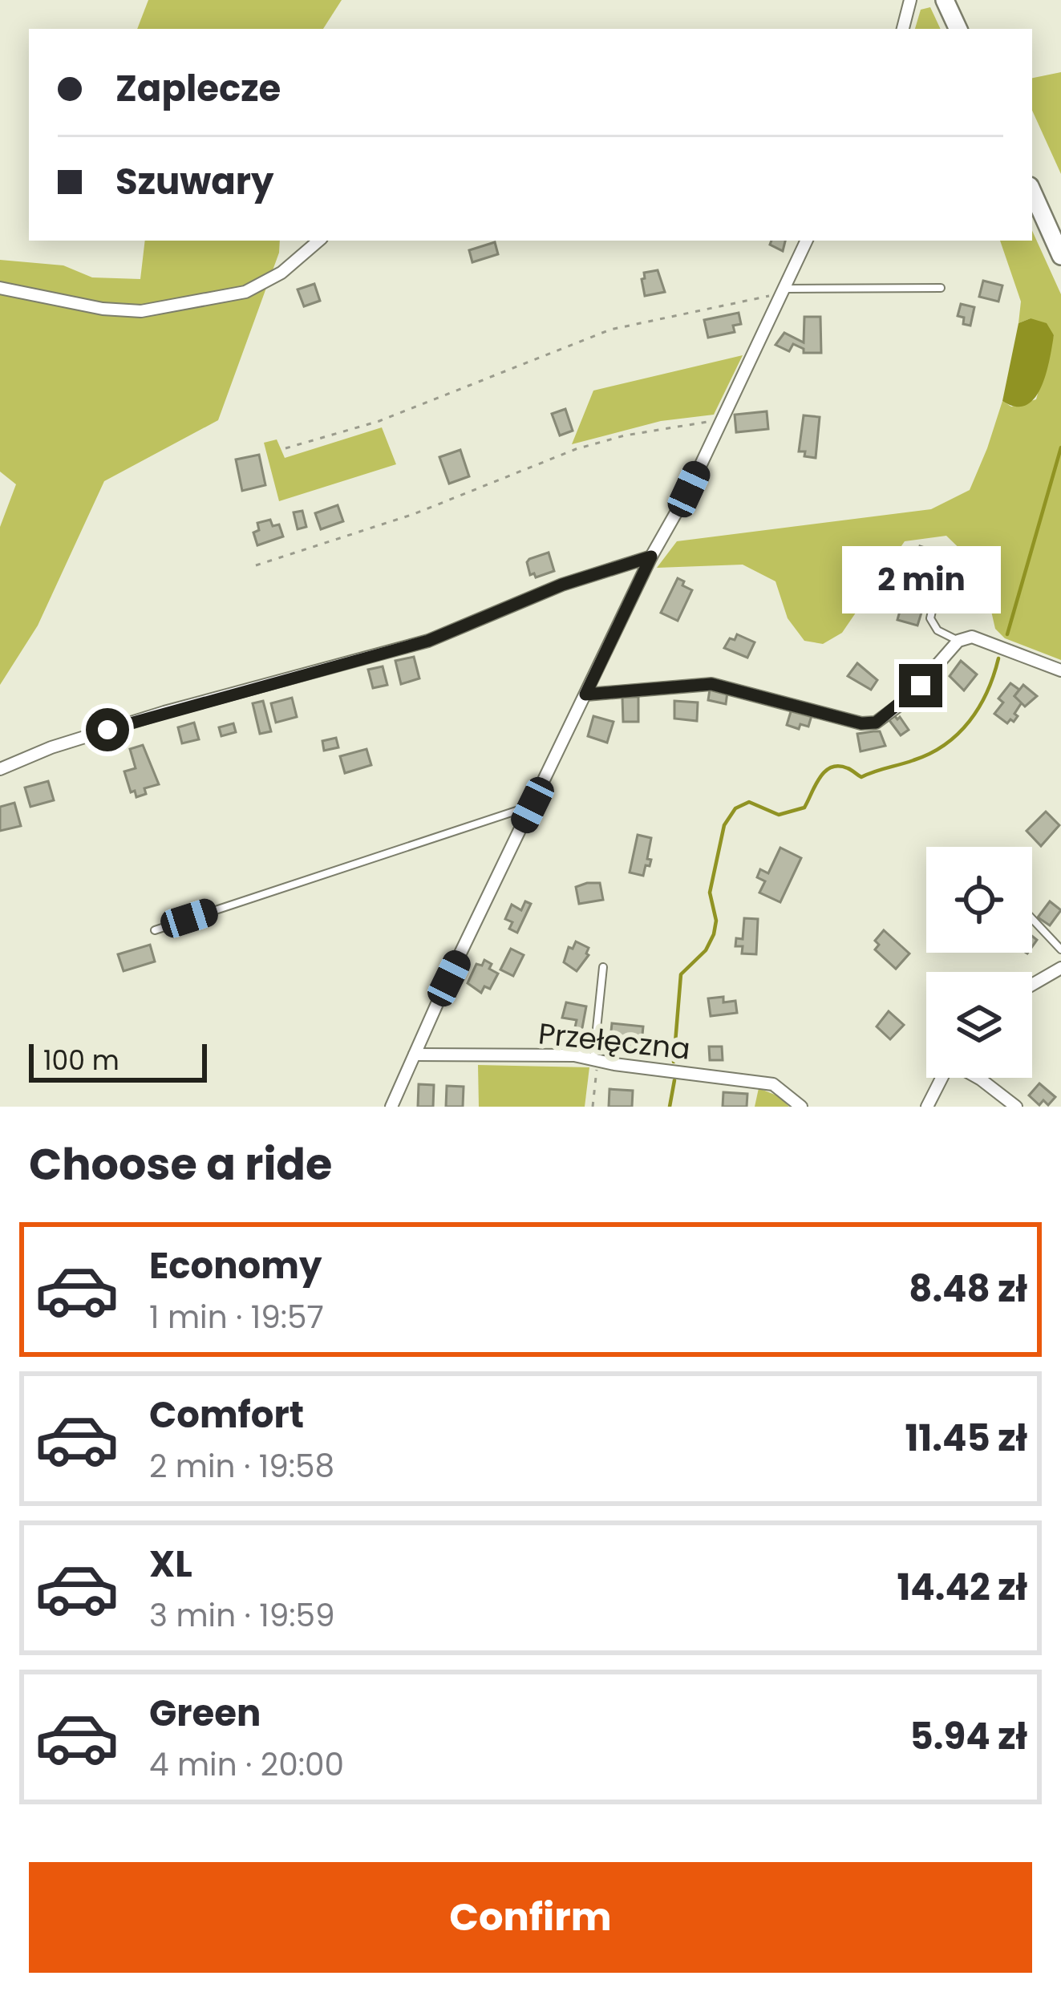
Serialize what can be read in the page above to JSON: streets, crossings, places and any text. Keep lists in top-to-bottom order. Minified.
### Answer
{"streets":{"street":["Przełęczna"]},"scale_bar":"100 m","page":{"banner":["Zaplecze","Szuwary"],"bubble":"2 min","scale":"100 m","heading":"Choose a ride","list":[{"name":"Economy","note":"1 min · 19:57","value":"8.48 zł"},{"name":"Comfort","note":"2 min · 19:58","value":"11.45 zł"},{"name":"XL","note":"3 min · 19:59","value":"14.42 zł"},{"name":"Green","note":"4 min · 20:00","value":"5.94 zł"}],"buttons":"Confirm"}}
